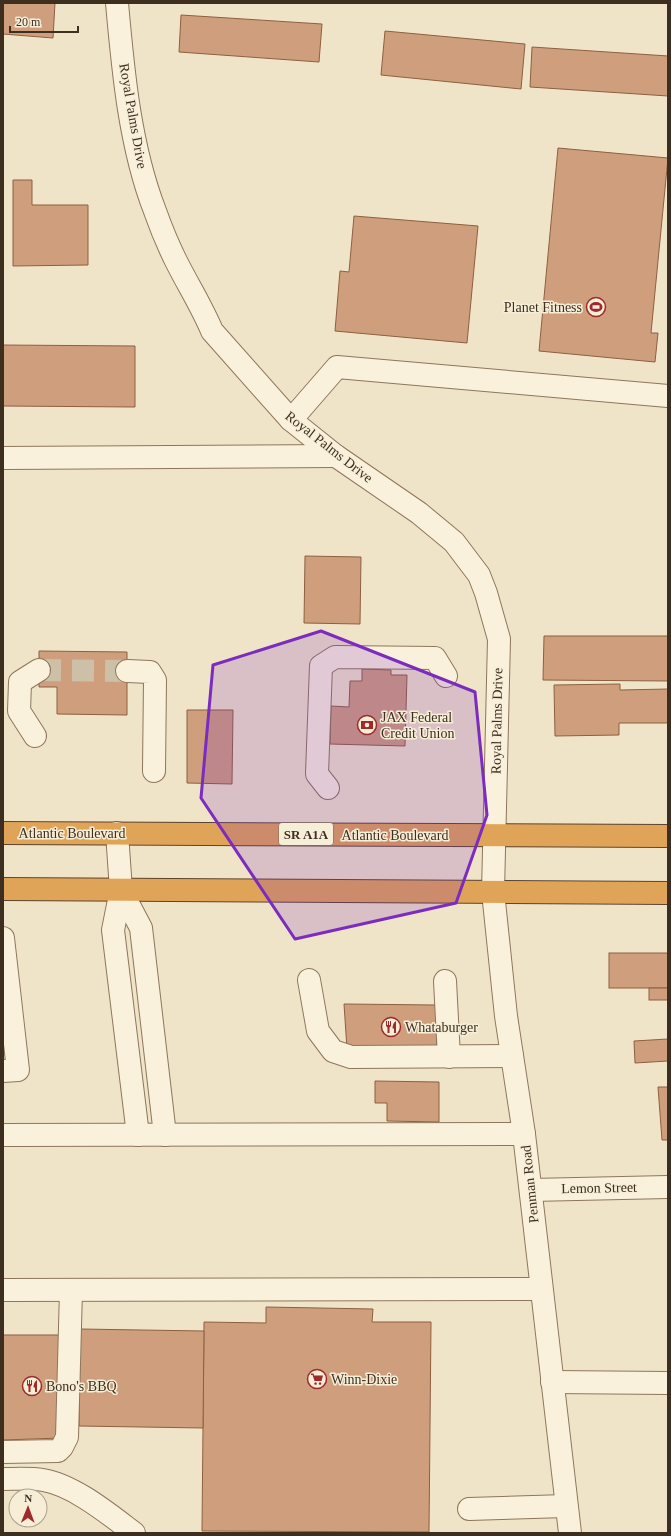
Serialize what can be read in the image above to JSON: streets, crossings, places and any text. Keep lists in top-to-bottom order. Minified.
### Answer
{"streets":{"highway":["Atlantic Boulevard","SR A1A"],"street":["Royal Palms Drive","Penman Road","Lemon Street"]},"crossings":[["Royal Palms Drive","Atlantic Boulevard"],["Royal Palms Drive","Penman Road"],["Atlantic Boulevard","Penman Road"],["Penman Road","Lemon Street"]],"places":{"sports":["Planet Fitness"],"bank":["JAX Federal Credit Union"],"restaurant":["Whataburger","Bono's BBQ"],"supermarket":["Winn-Dixie"]},"scale_bar":"20 m","north":"top"}
